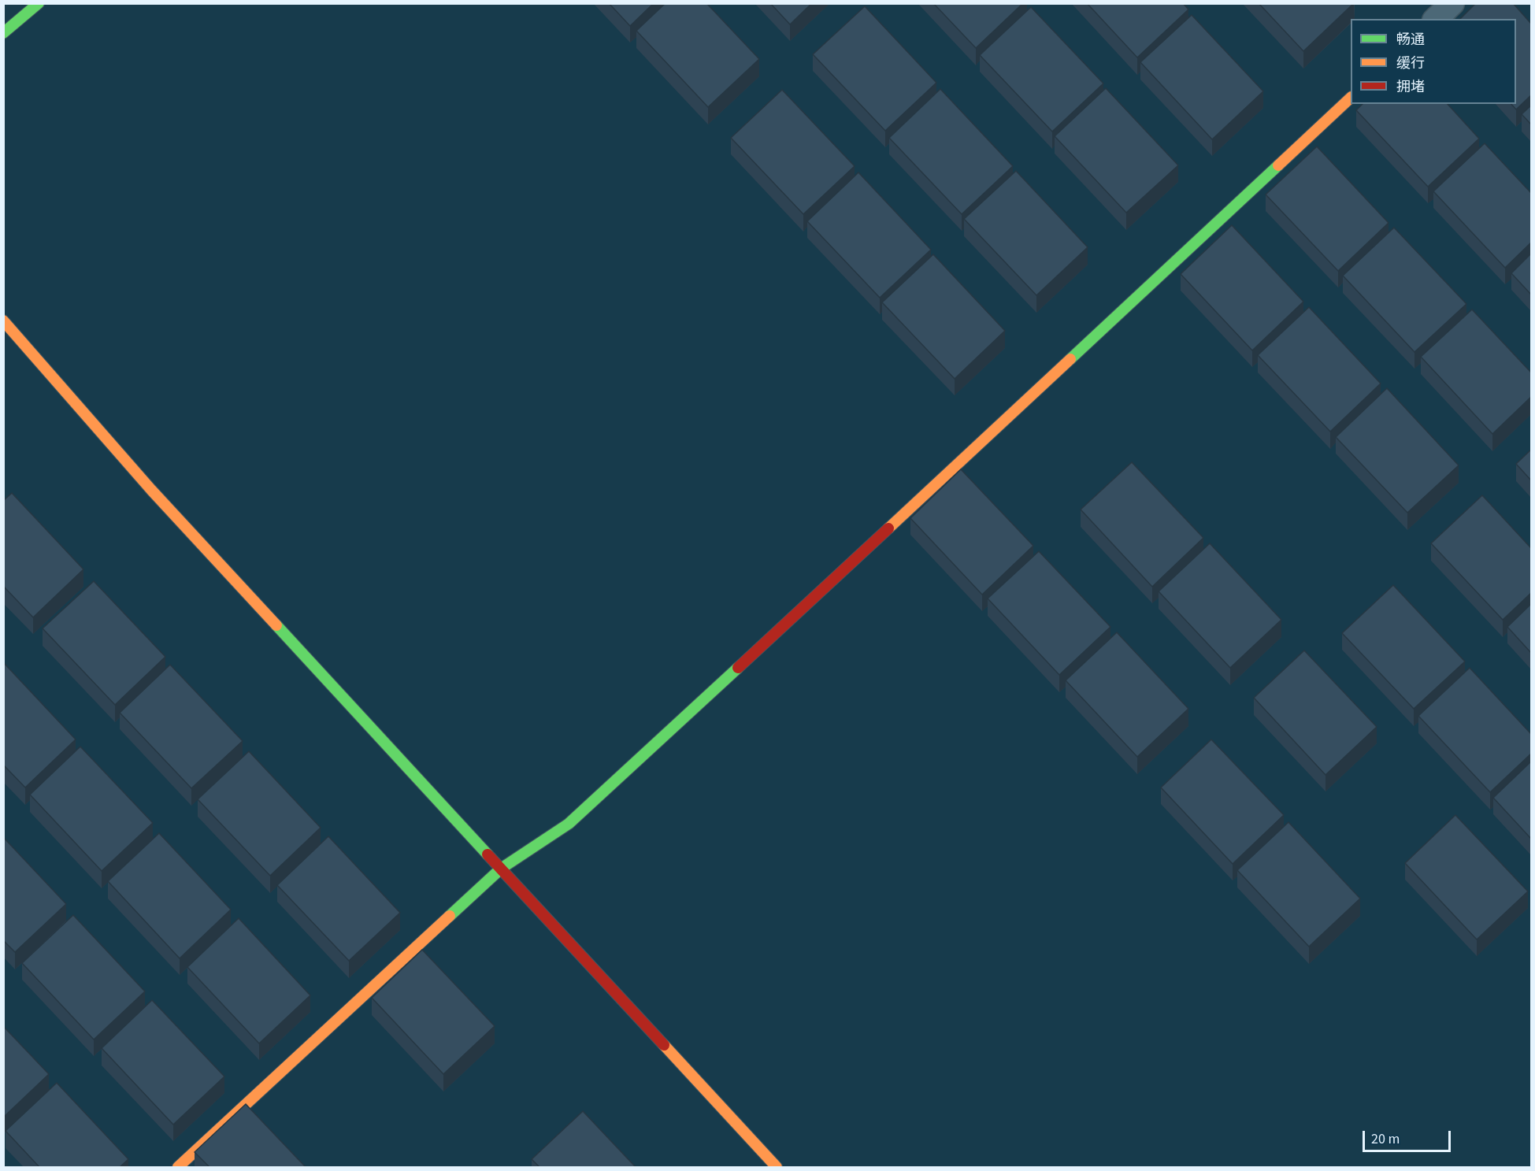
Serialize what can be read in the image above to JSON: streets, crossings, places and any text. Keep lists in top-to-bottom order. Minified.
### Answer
{"legend":["畅通","缓行","拥堵"],"scale_bar":"20 m"}
